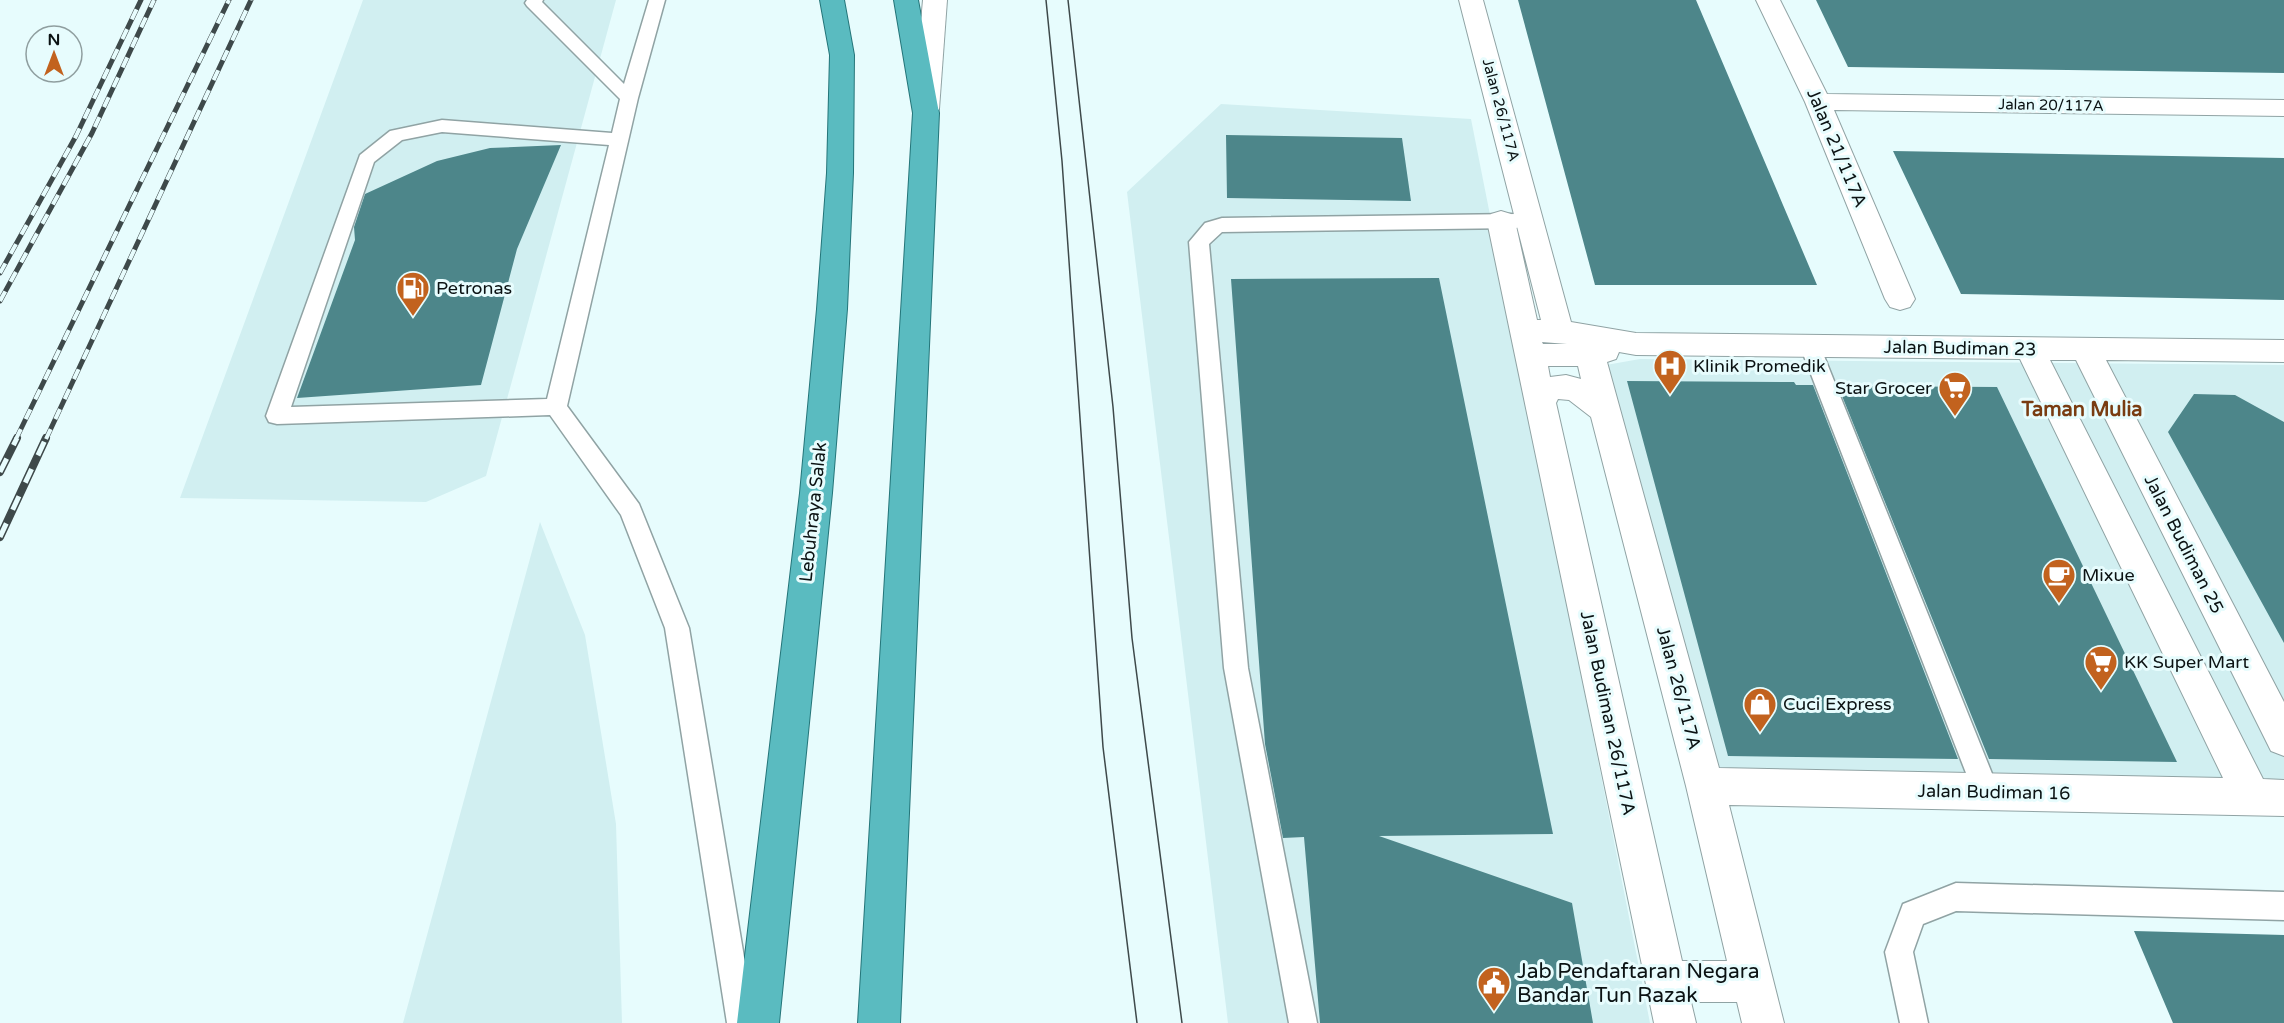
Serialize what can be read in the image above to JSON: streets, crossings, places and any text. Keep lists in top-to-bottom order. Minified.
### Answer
{"streets":{"highway":["Lebuhraya Salak"],"street":["Jalan 20/117A","Jalan 26/117A","Jalan 21/117A","Jalan Budiman 23","Jalan Budiman 25","Jalan Budiman 26/117A","Jalan Budiman 16"]},"crossings":[["Jalan 20/117A","Jalan 21/117A"],["Jalan 26/117A","Jalan Budiman 23"],["Jalan 26/117A","Jalan Budiman 26/117A"],["Jalan 26/117A","Jalan Budiman 16"],["Jalan Budiman 23","Jalan Budiman 25"],["Jalan Budiman 23","Jalan Budiman 26/117A"]],"districts":["Taman Mulia"],"places":{"fuel station":["Petronas"],"hospital":["Klinik Promedik"],"supermarket":["Star Grocer","KK Super Mart"],"cafe":["Mixue"],"shop":["Cuci Express"],"public building":["Jab Pendaftaran Negara Bandar Tun Razak"]},"north":"top"}
